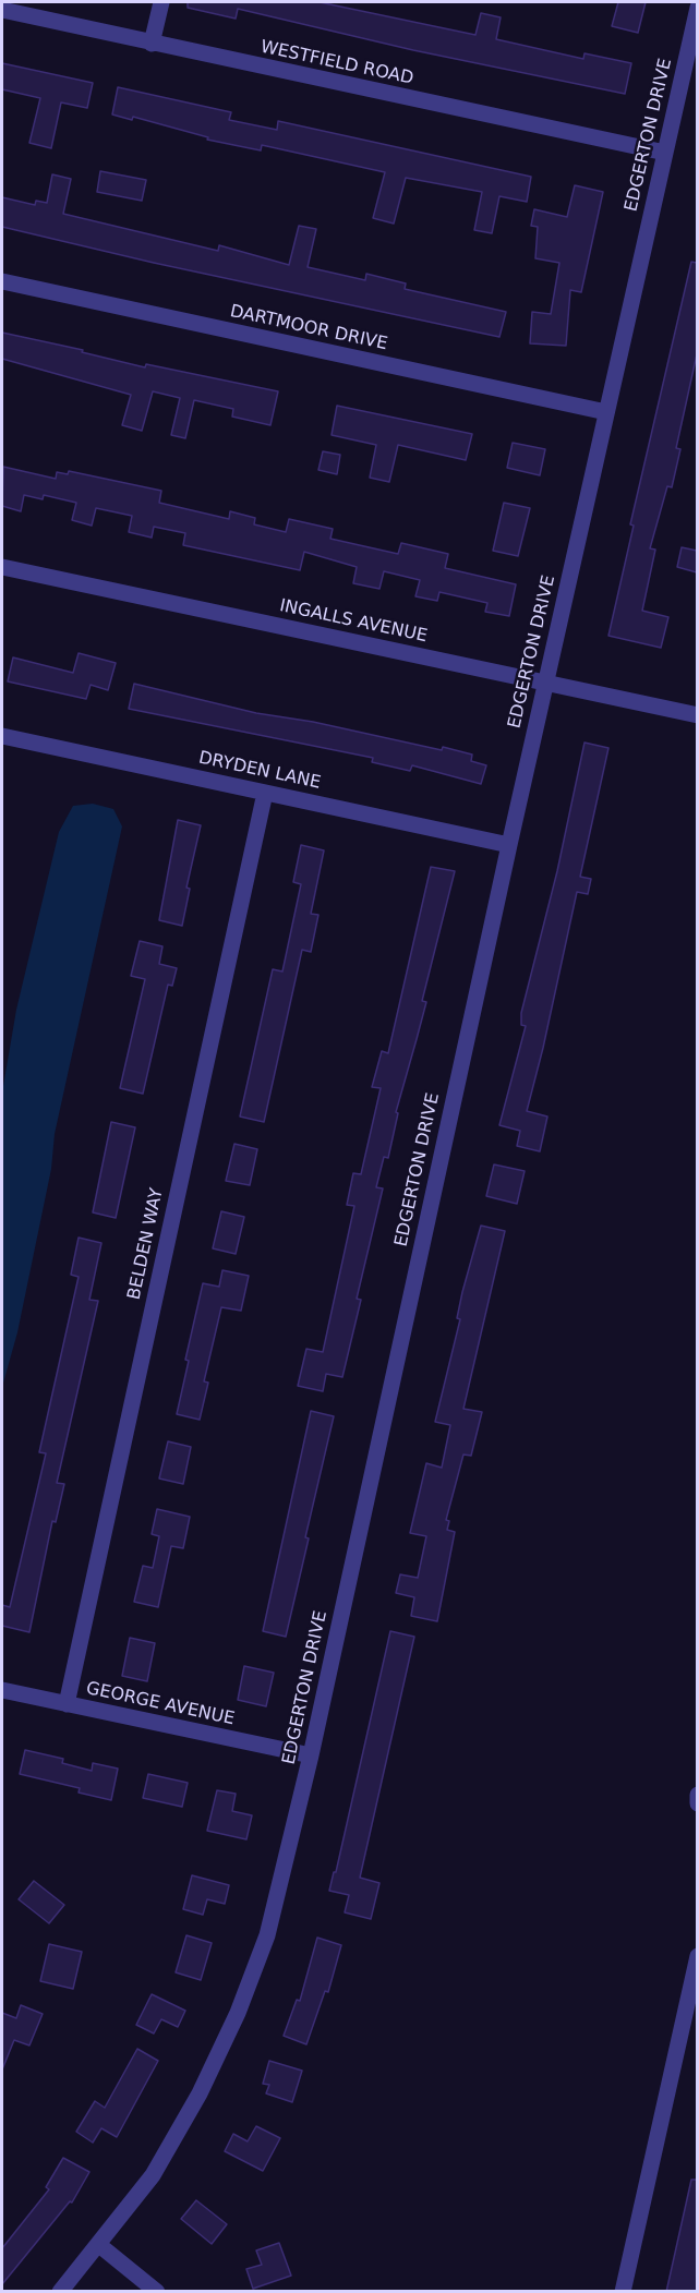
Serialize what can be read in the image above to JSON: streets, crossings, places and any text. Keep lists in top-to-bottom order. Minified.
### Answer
{"streets":{"street":["WESTFIELD ROAD","EDGERTON DRIVE","DARTMOOR DRIVE","INGALLS AVENUE","DRYDEN LANE","BELDEN WAY","GEORGE AVENUE"]},"crossings":[["WESTFIELD ROAD","EDGERTON DRIVE"],["EDGERTON DRIVE","DARTMOOR DRIVE"],["EDGERTON DRIVE","INGALLS AVENUE"],["EDGERTON DRIVE","DRYDEN LANE"],["EDGERTON DRIVE","GEORGE AVENUE"],["DRYDEN LANE","BELDEN WAY"],["BELDEN WAY","GEORGE AVENUE"]]}
